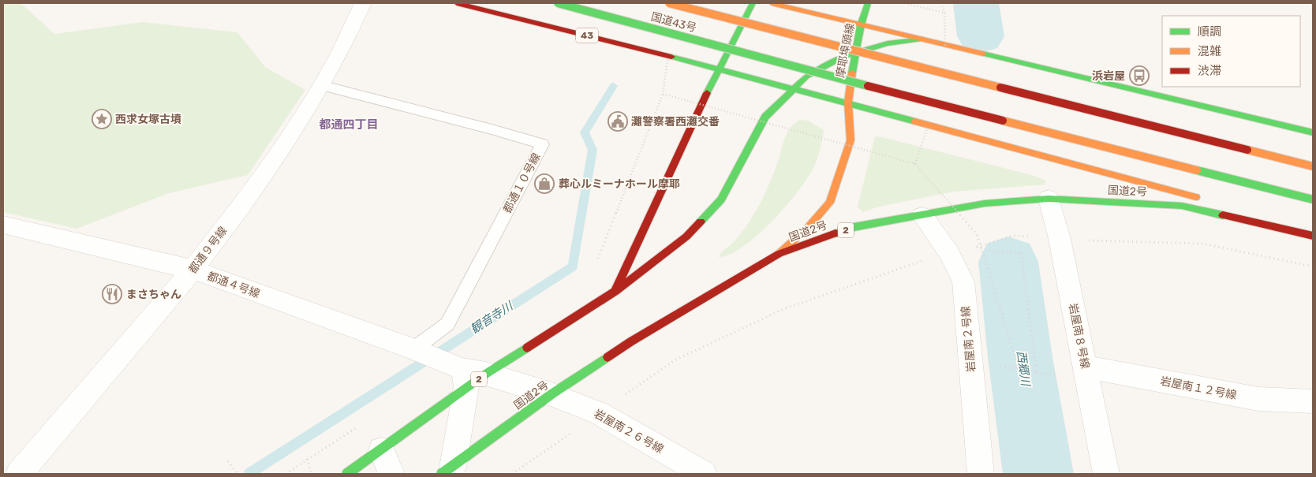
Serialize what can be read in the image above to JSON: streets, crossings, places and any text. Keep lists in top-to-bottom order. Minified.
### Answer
{"streets":{"main road":["国道43号","43","摩耶埠頭線","国道2号","2"],"street":["都通９号線","都通４号線","岩屋南８号線","岩屋南２号線","岩屋南１２号線","岩屋南２６号線"],"lane":["都通１０号線"]},"crossings":[["43","国道2号"],["摩耶埠頭線","国道2号"],["摩耶埠頭線","2"],["都通１０号線","都通９号線"],["都通１０号線","都通４号線"],["国道2号","2"],["国道2号","岩屋南８号線"],["国道2号","岩屋南２号線"],["国道2号","岩屋南２６号線"],["2","都通４号線"],["2","岩屋南２６号線"],["都通９号線","都通４号線"],["都通４号線","岩屋南２６号線"],["岩屋南８号線","岩屋南１２号線"]],"districts":["都通四丁目"],"water":["観音寺川","西郷川"],"places":{"bus stop":["浜岩屋"],"place":["西求女塚古墳"],"public building":["灘警察署西灘交番"],"shop":["葬心ルミーナホール摩耶"],"restaurant":["まさちゃん"]},"legend":["順調","混雑","渋滞"]}
